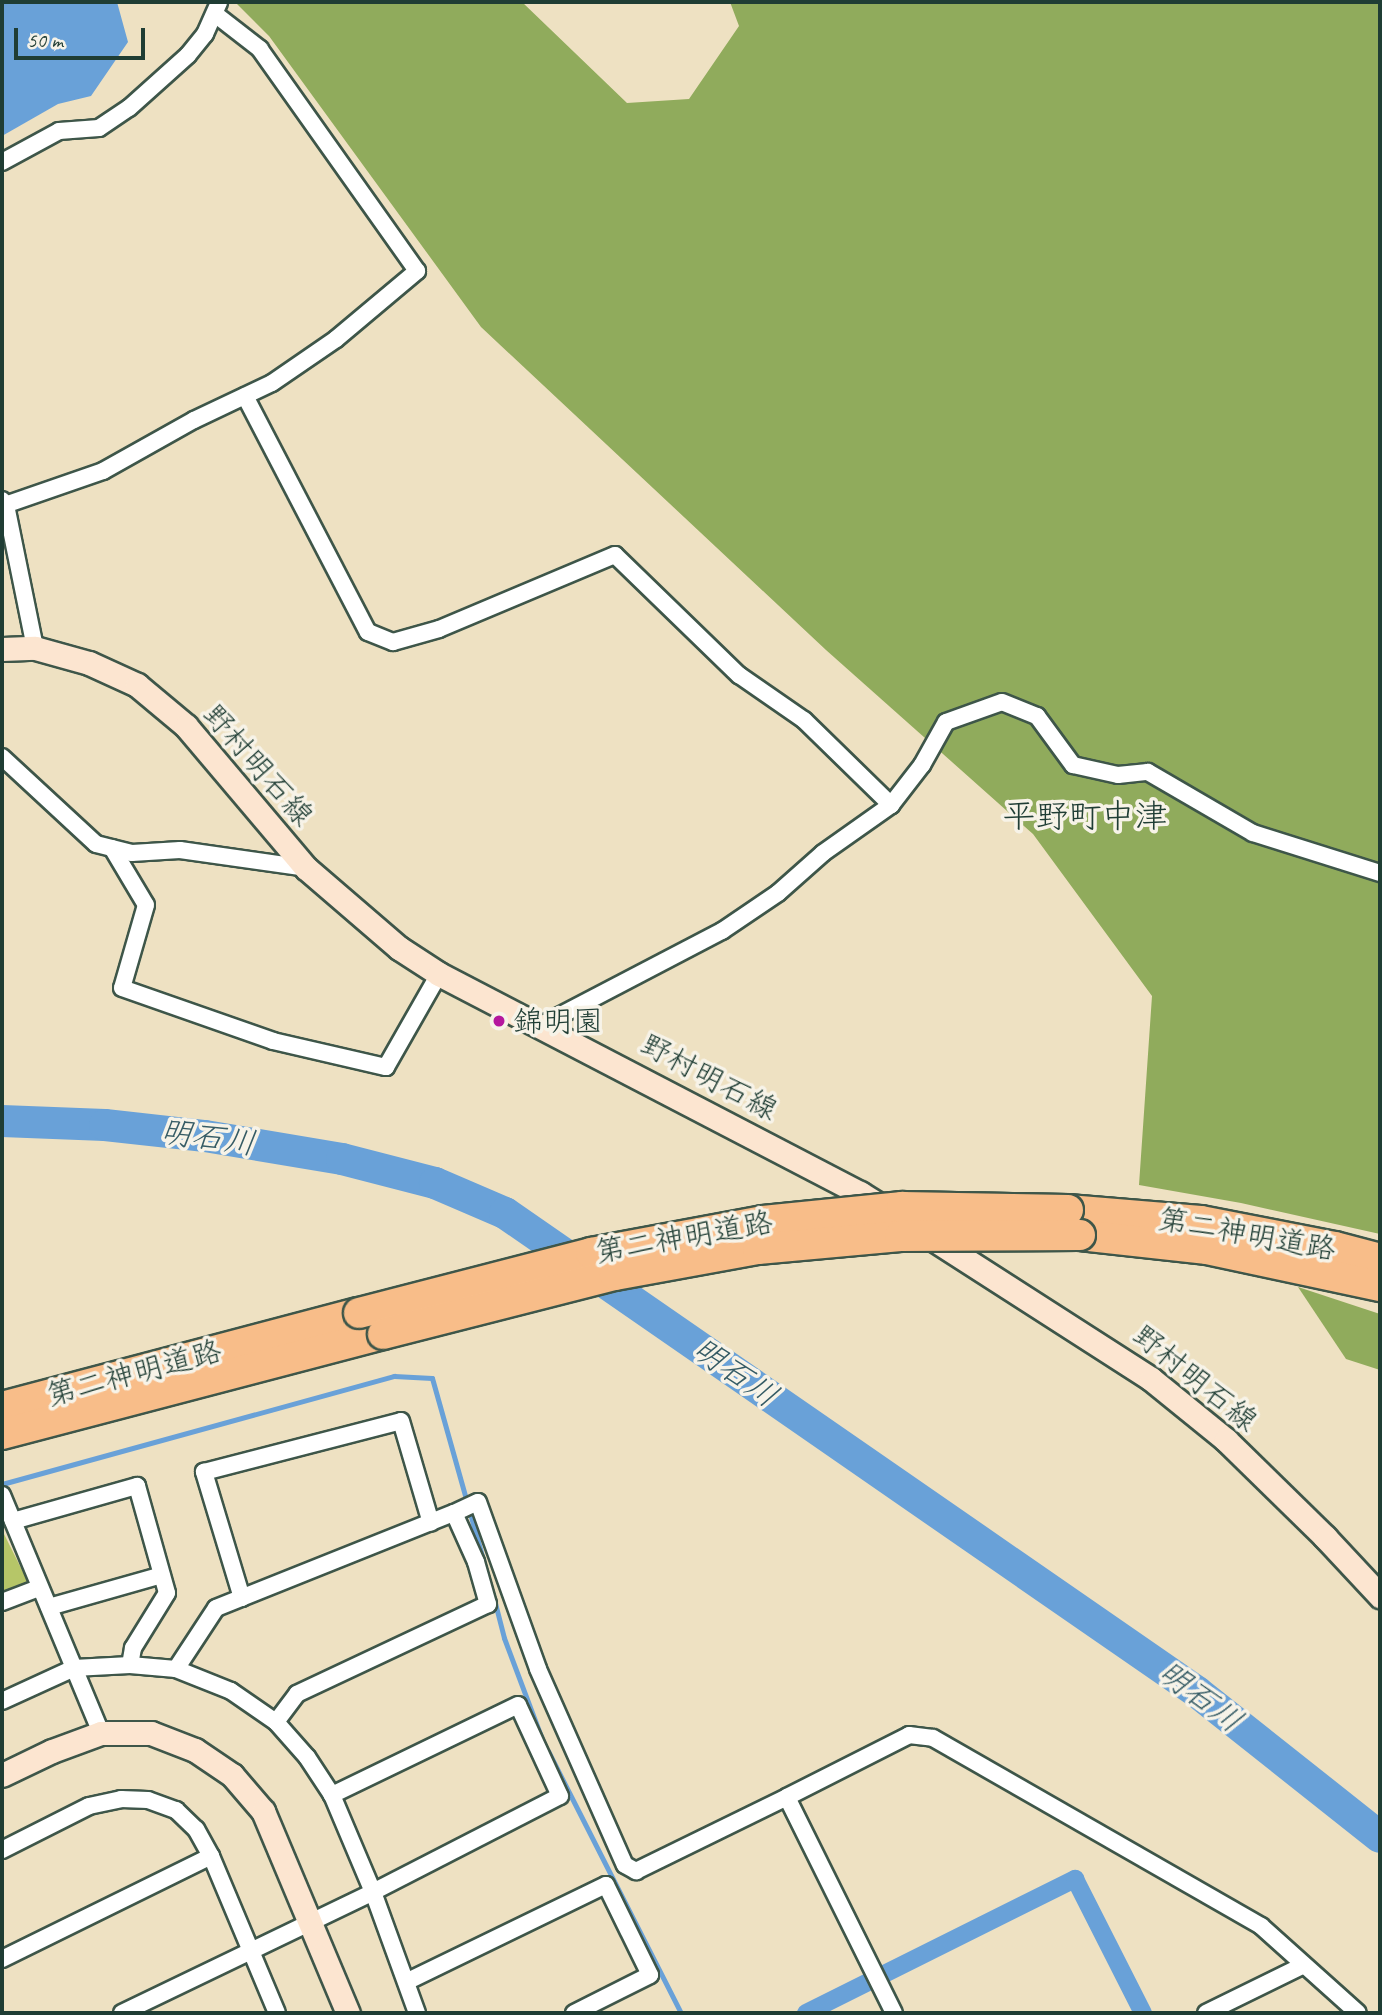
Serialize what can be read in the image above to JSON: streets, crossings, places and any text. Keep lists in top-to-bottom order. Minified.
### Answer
{"streets":{"highway":["第二神明道路"],"main road":["野村明石線"]},"districts":["平野町中津"],"water":["明石川"],"places":["錦明園"],"scale_bar":"50 m"}
